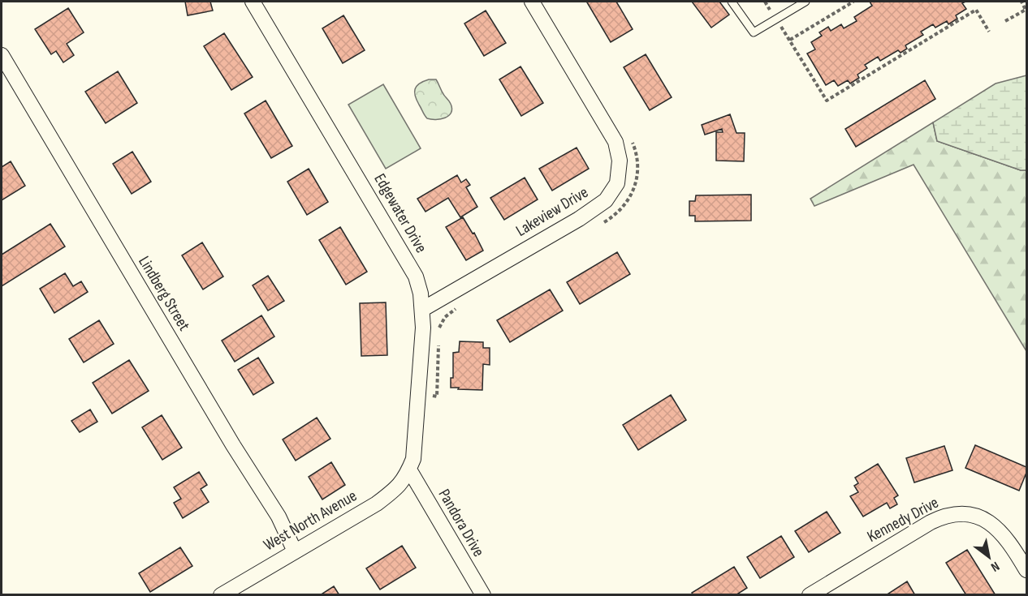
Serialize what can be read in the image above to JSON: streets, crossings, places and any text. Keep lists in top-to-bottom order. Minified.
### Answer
{"streets":{"street":["Lakeview Drive","Edgewater Drive","Lindberg Street","Kennedy Drive","West North Avenue","Pandora Drive"]},"crossings":[["Lakeview Drive","Edgewater Drive"],["Edgewater Drive","West North Avenue"],["Edgewater Drive","Pandora Drive"],["Lindberg Street","West North Avenue"],["West North Avenue","Pandora Drive"]],"north":"bottom right"}
